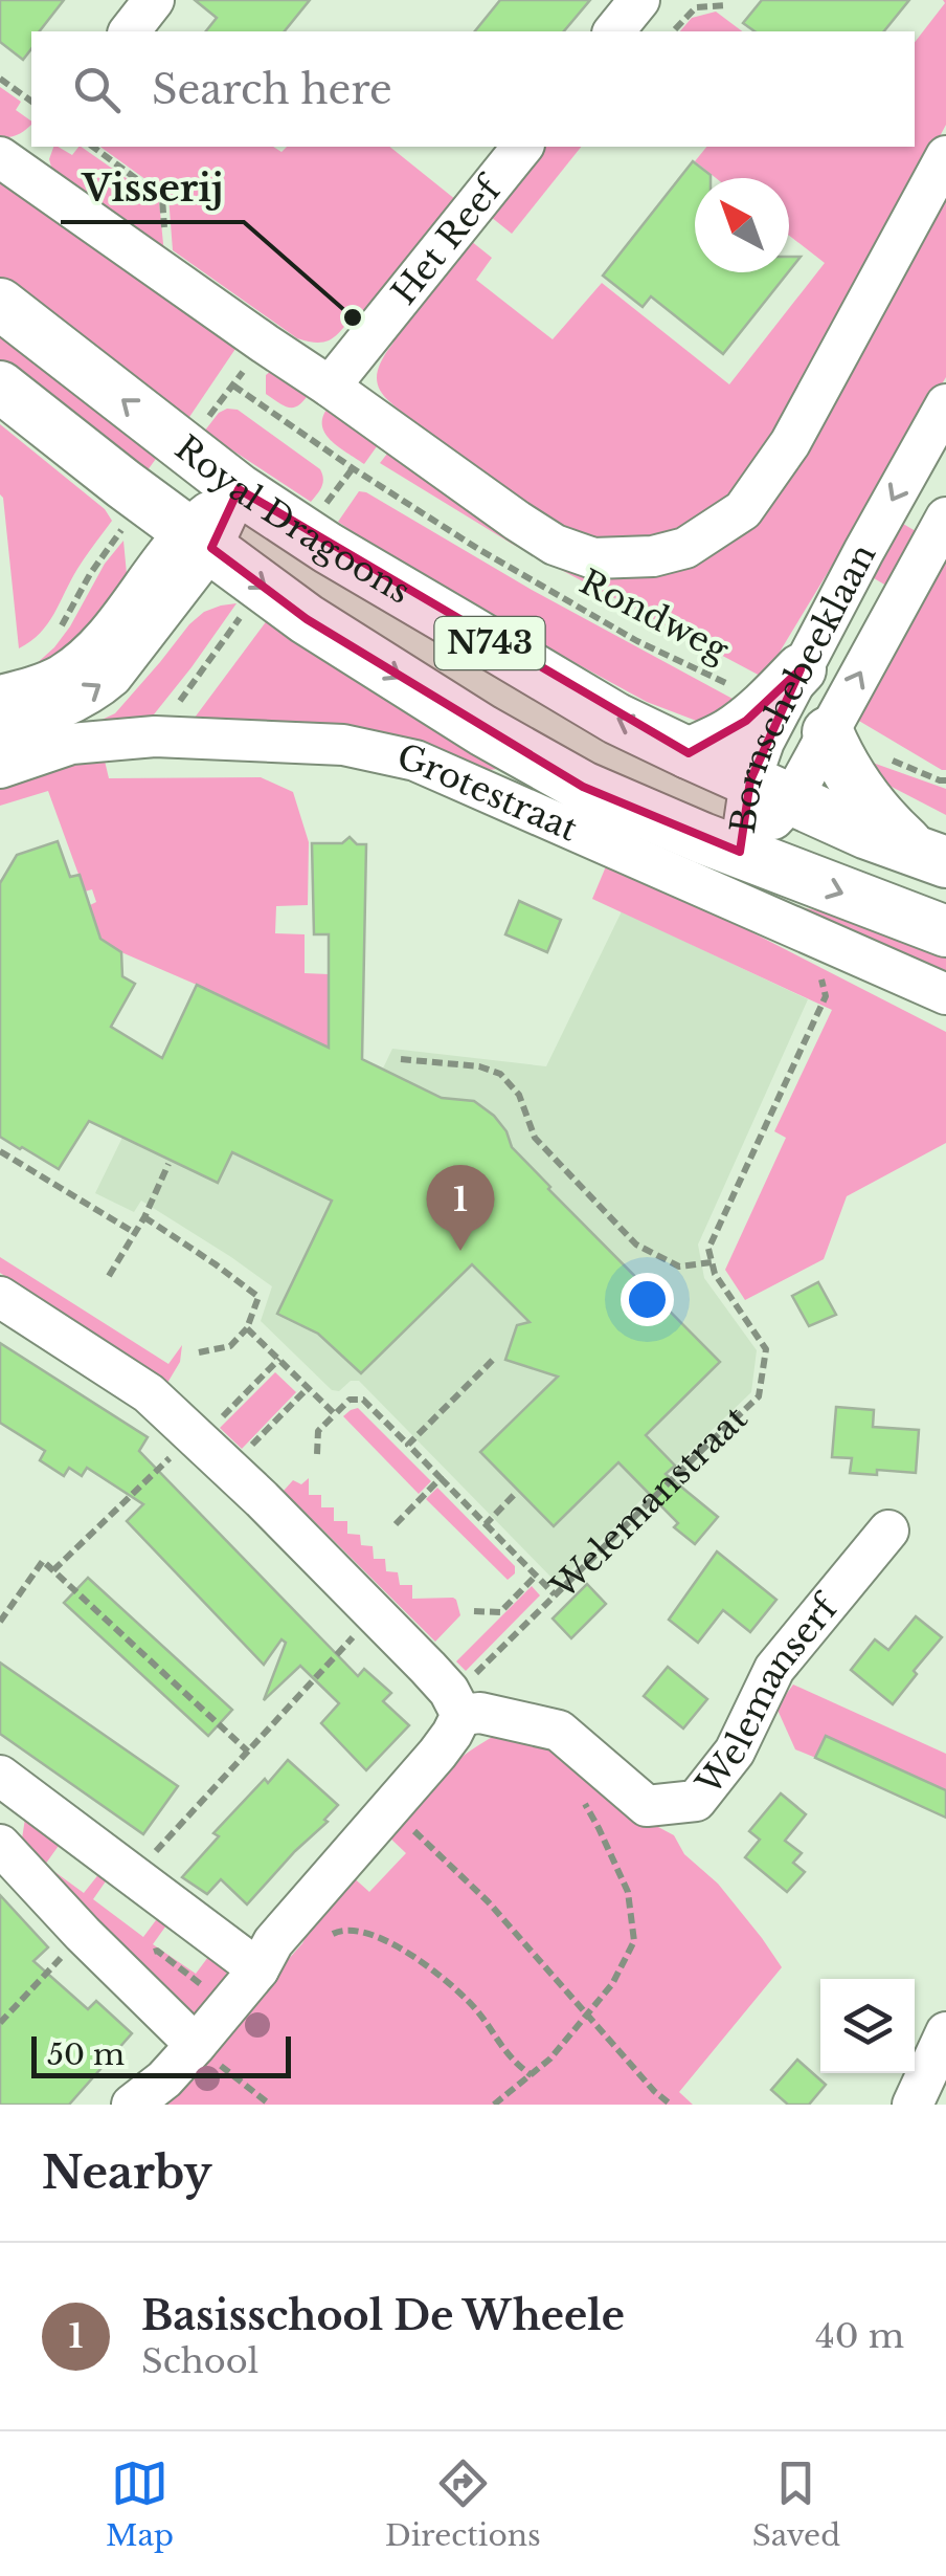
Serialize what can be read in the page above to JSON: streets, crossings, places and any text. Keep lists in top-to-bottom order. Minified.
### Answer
{"streets":{"main road":["Royal Dragoons","N743"],"street":["Het Reef","Bornschebeeklaan","Grotestraat","Welemanserf"],"path":["Rondweg","Welemanstraat"]},"crossings":[["Royal Dragoons","Bornschebeeklaan"],["Rondweg","Bornschebeeklaan"],["Welemanstraat","Welemanserf"]],"places":["Visserij"],"scale_bar":"50 m","north":"top left","page":{"search":"Search here","pins":"1","scale":"50 m","heading":"Nearby","list":[{"mark":"1","name":"Basisschool De Wheele","note":"School","value":"40 m"}],"nav":["Map","Directions","Saved"]}}
